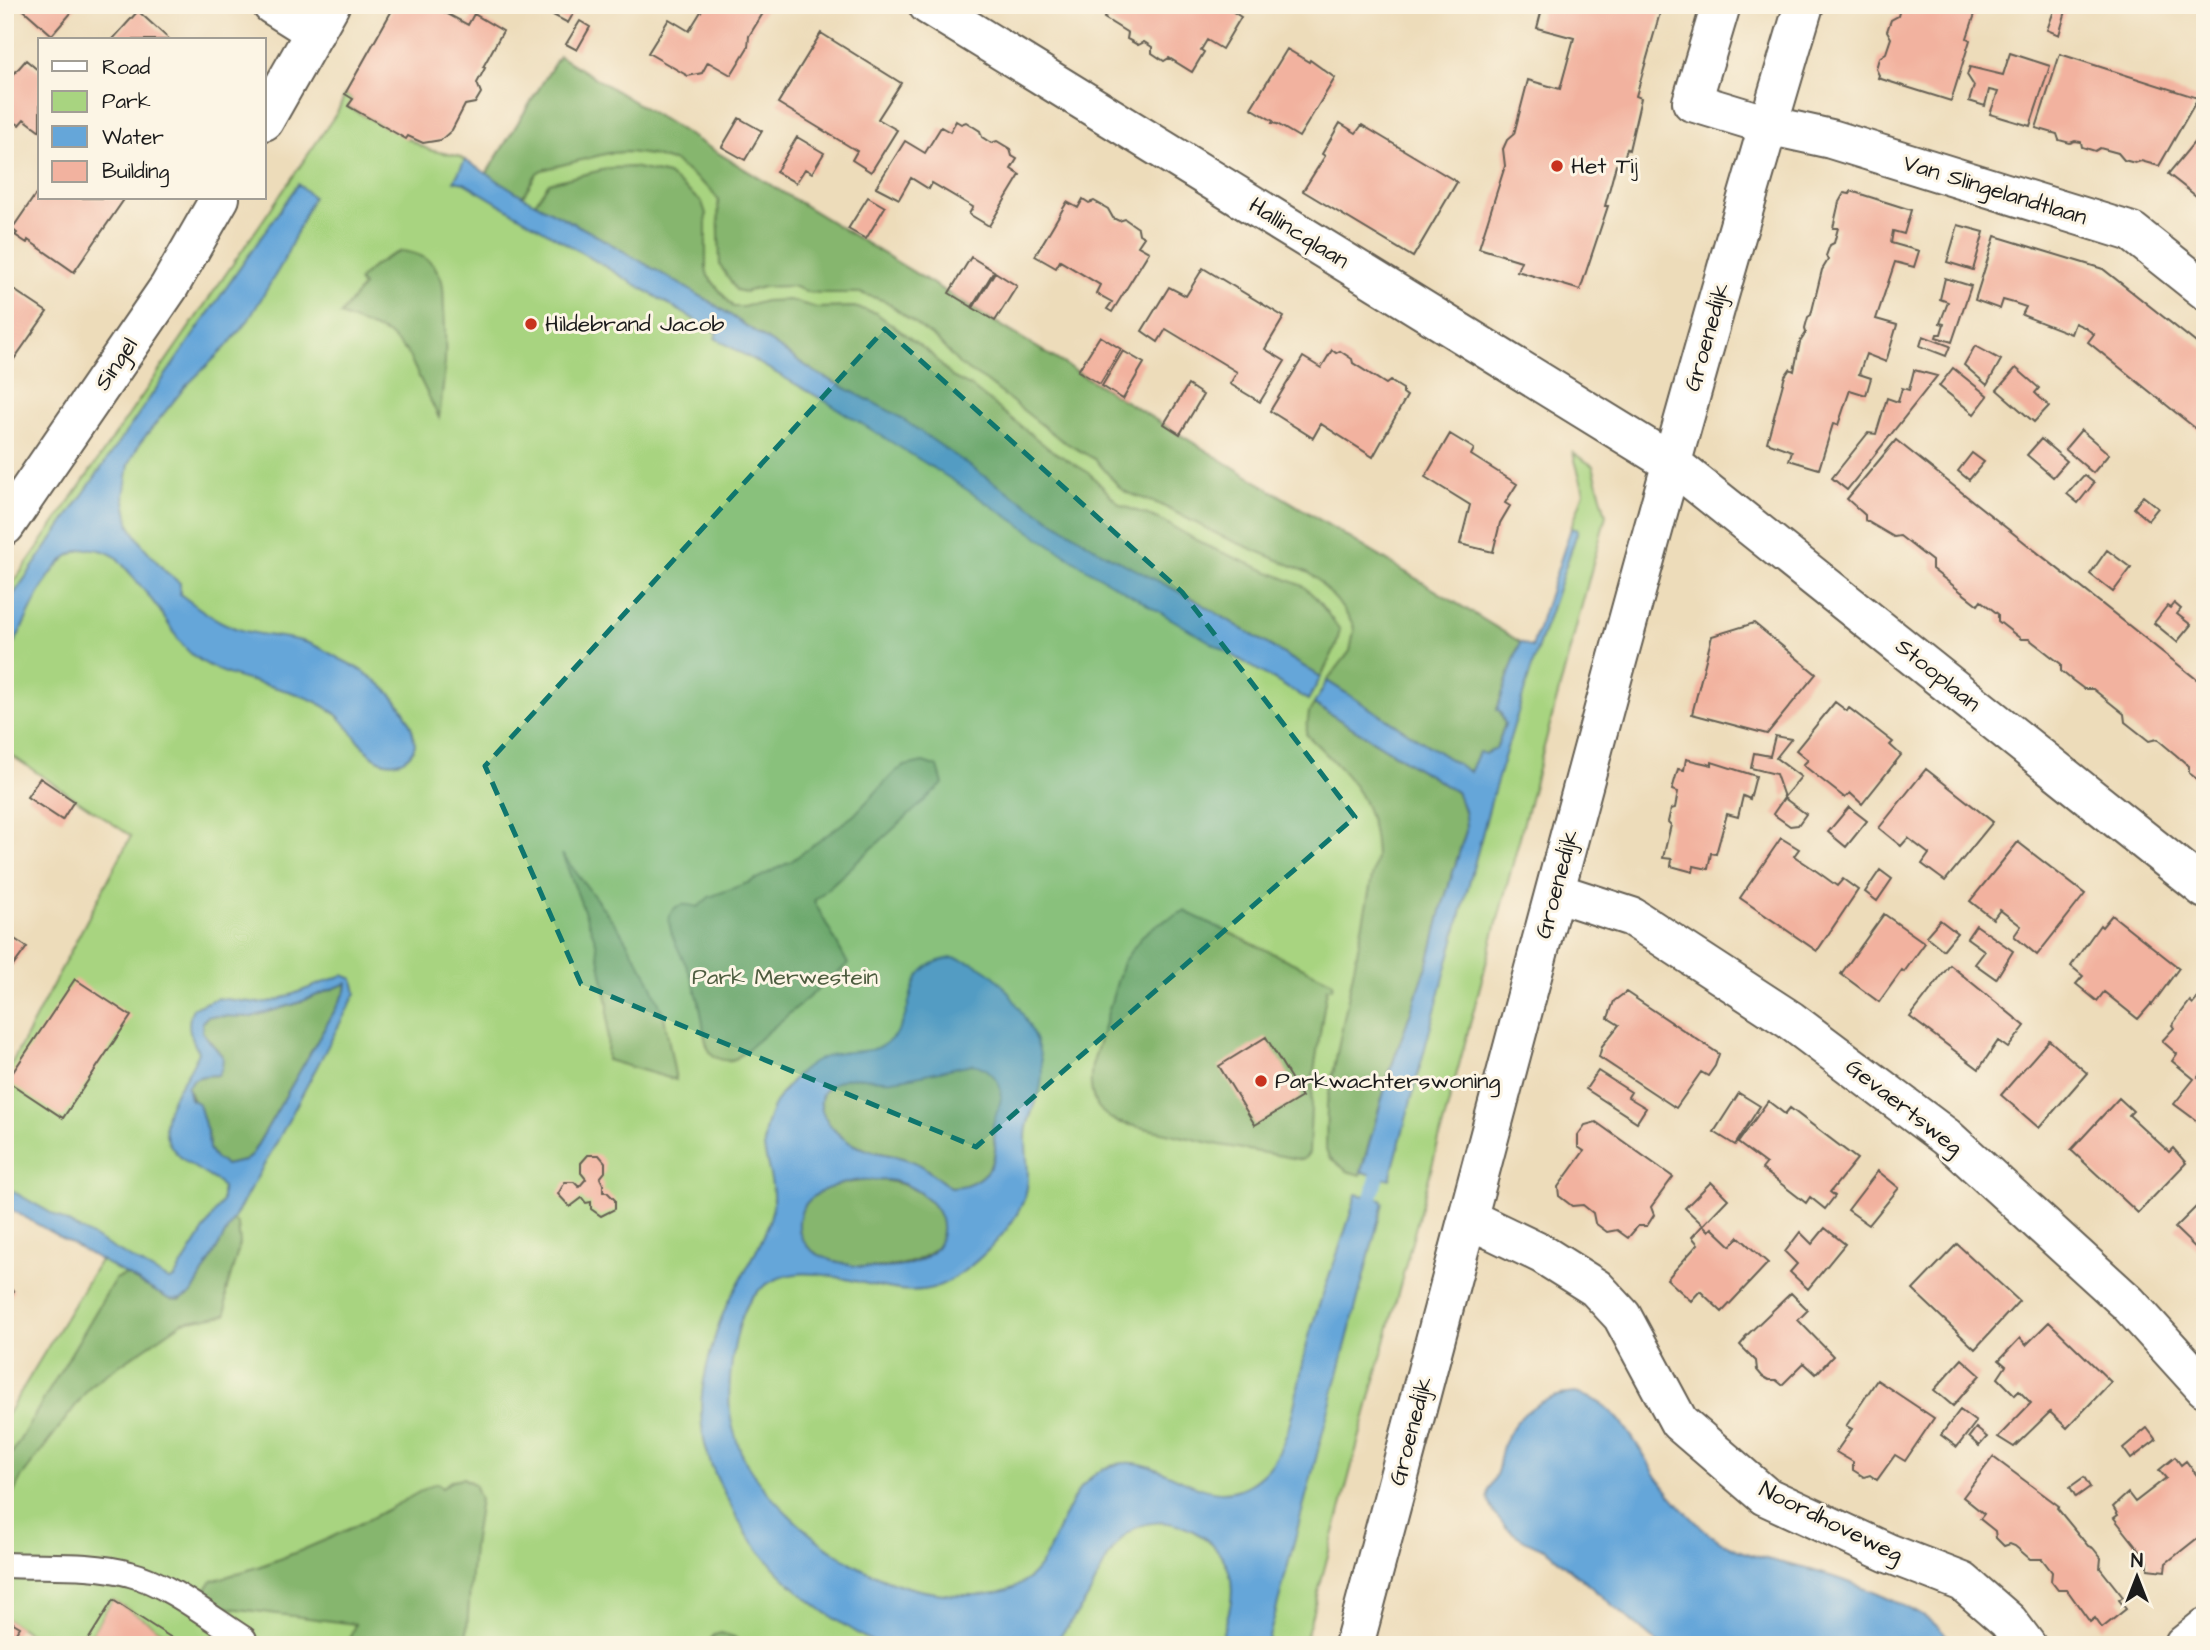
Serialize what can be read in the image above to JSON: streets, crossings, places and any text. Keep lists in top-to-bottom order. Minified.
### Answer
{"streets":{"street":["Van Slingelandtlaan","Hallincqlaan","Groenedijk","Singel","Stooplaan","Gevaertsweg","Noordhoveweg"]},"crossings":[["Van Slingelandtlaan","Groenedijk"],["Hallincqlaan","Groenedijk"],["Hallincqlaan","Stooplaan"],["Groenedijk","Stooplaan"],["Groenedijk","Gevaertsweg"],["Groenedijk","Noordhoveweg"]],"parks":["Park Merwestein"],"places":["Het Tij","Hildebrand Jacob","Parkwachterswoning"],"legend":["Road","Park","Water","Building"],"north":"top"}
